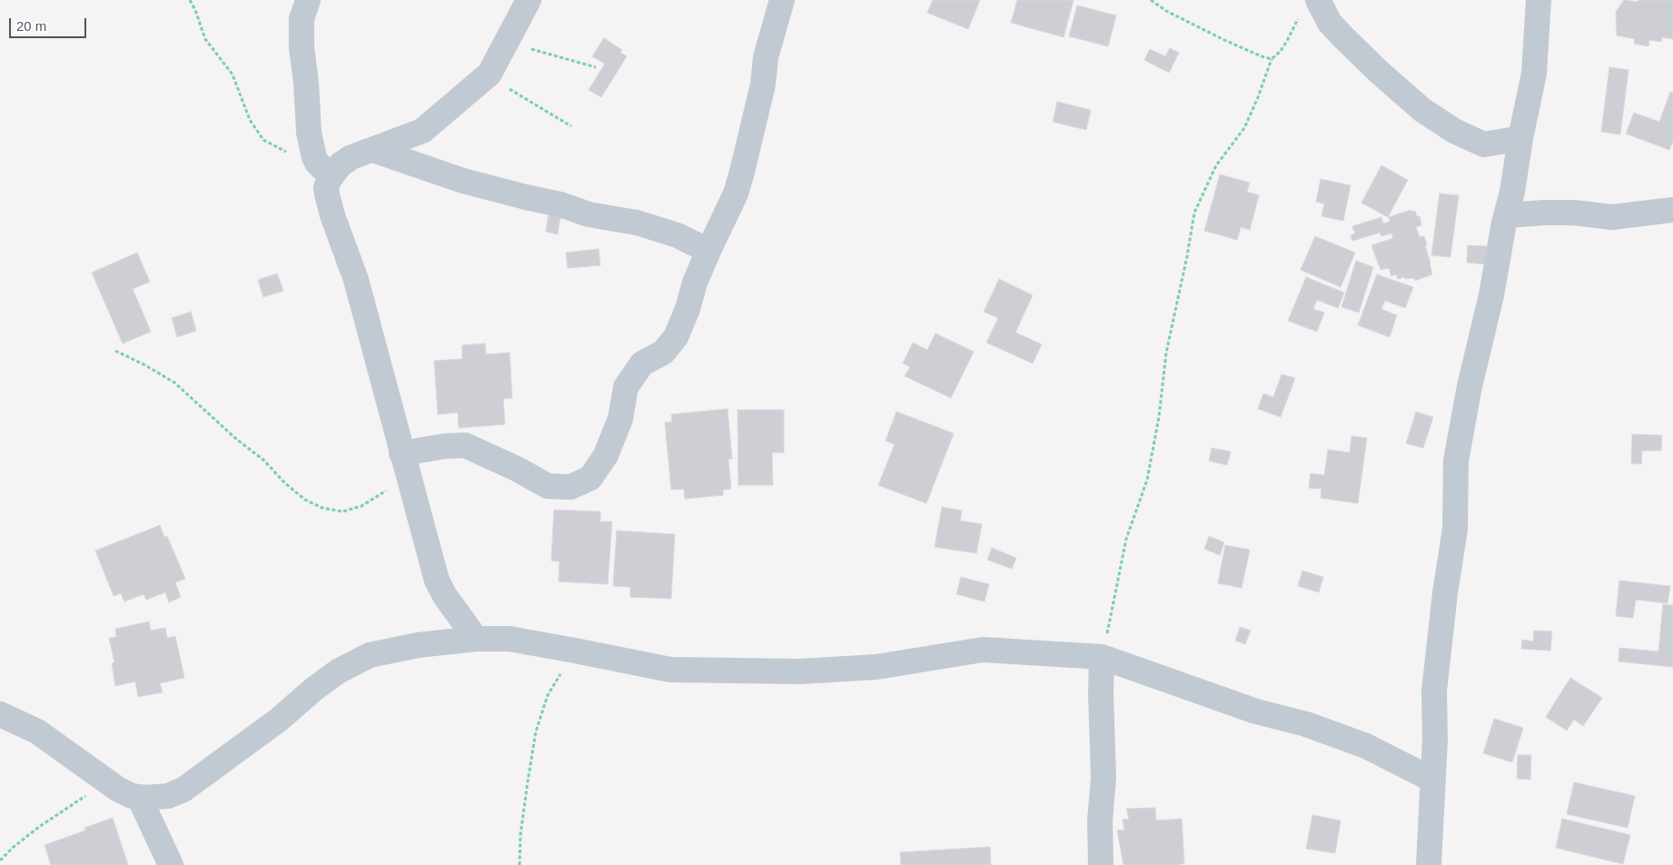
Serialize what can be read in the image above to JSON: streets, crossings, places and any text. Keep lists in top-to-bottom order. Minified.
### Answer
{"scale_bar":"20 m"}
